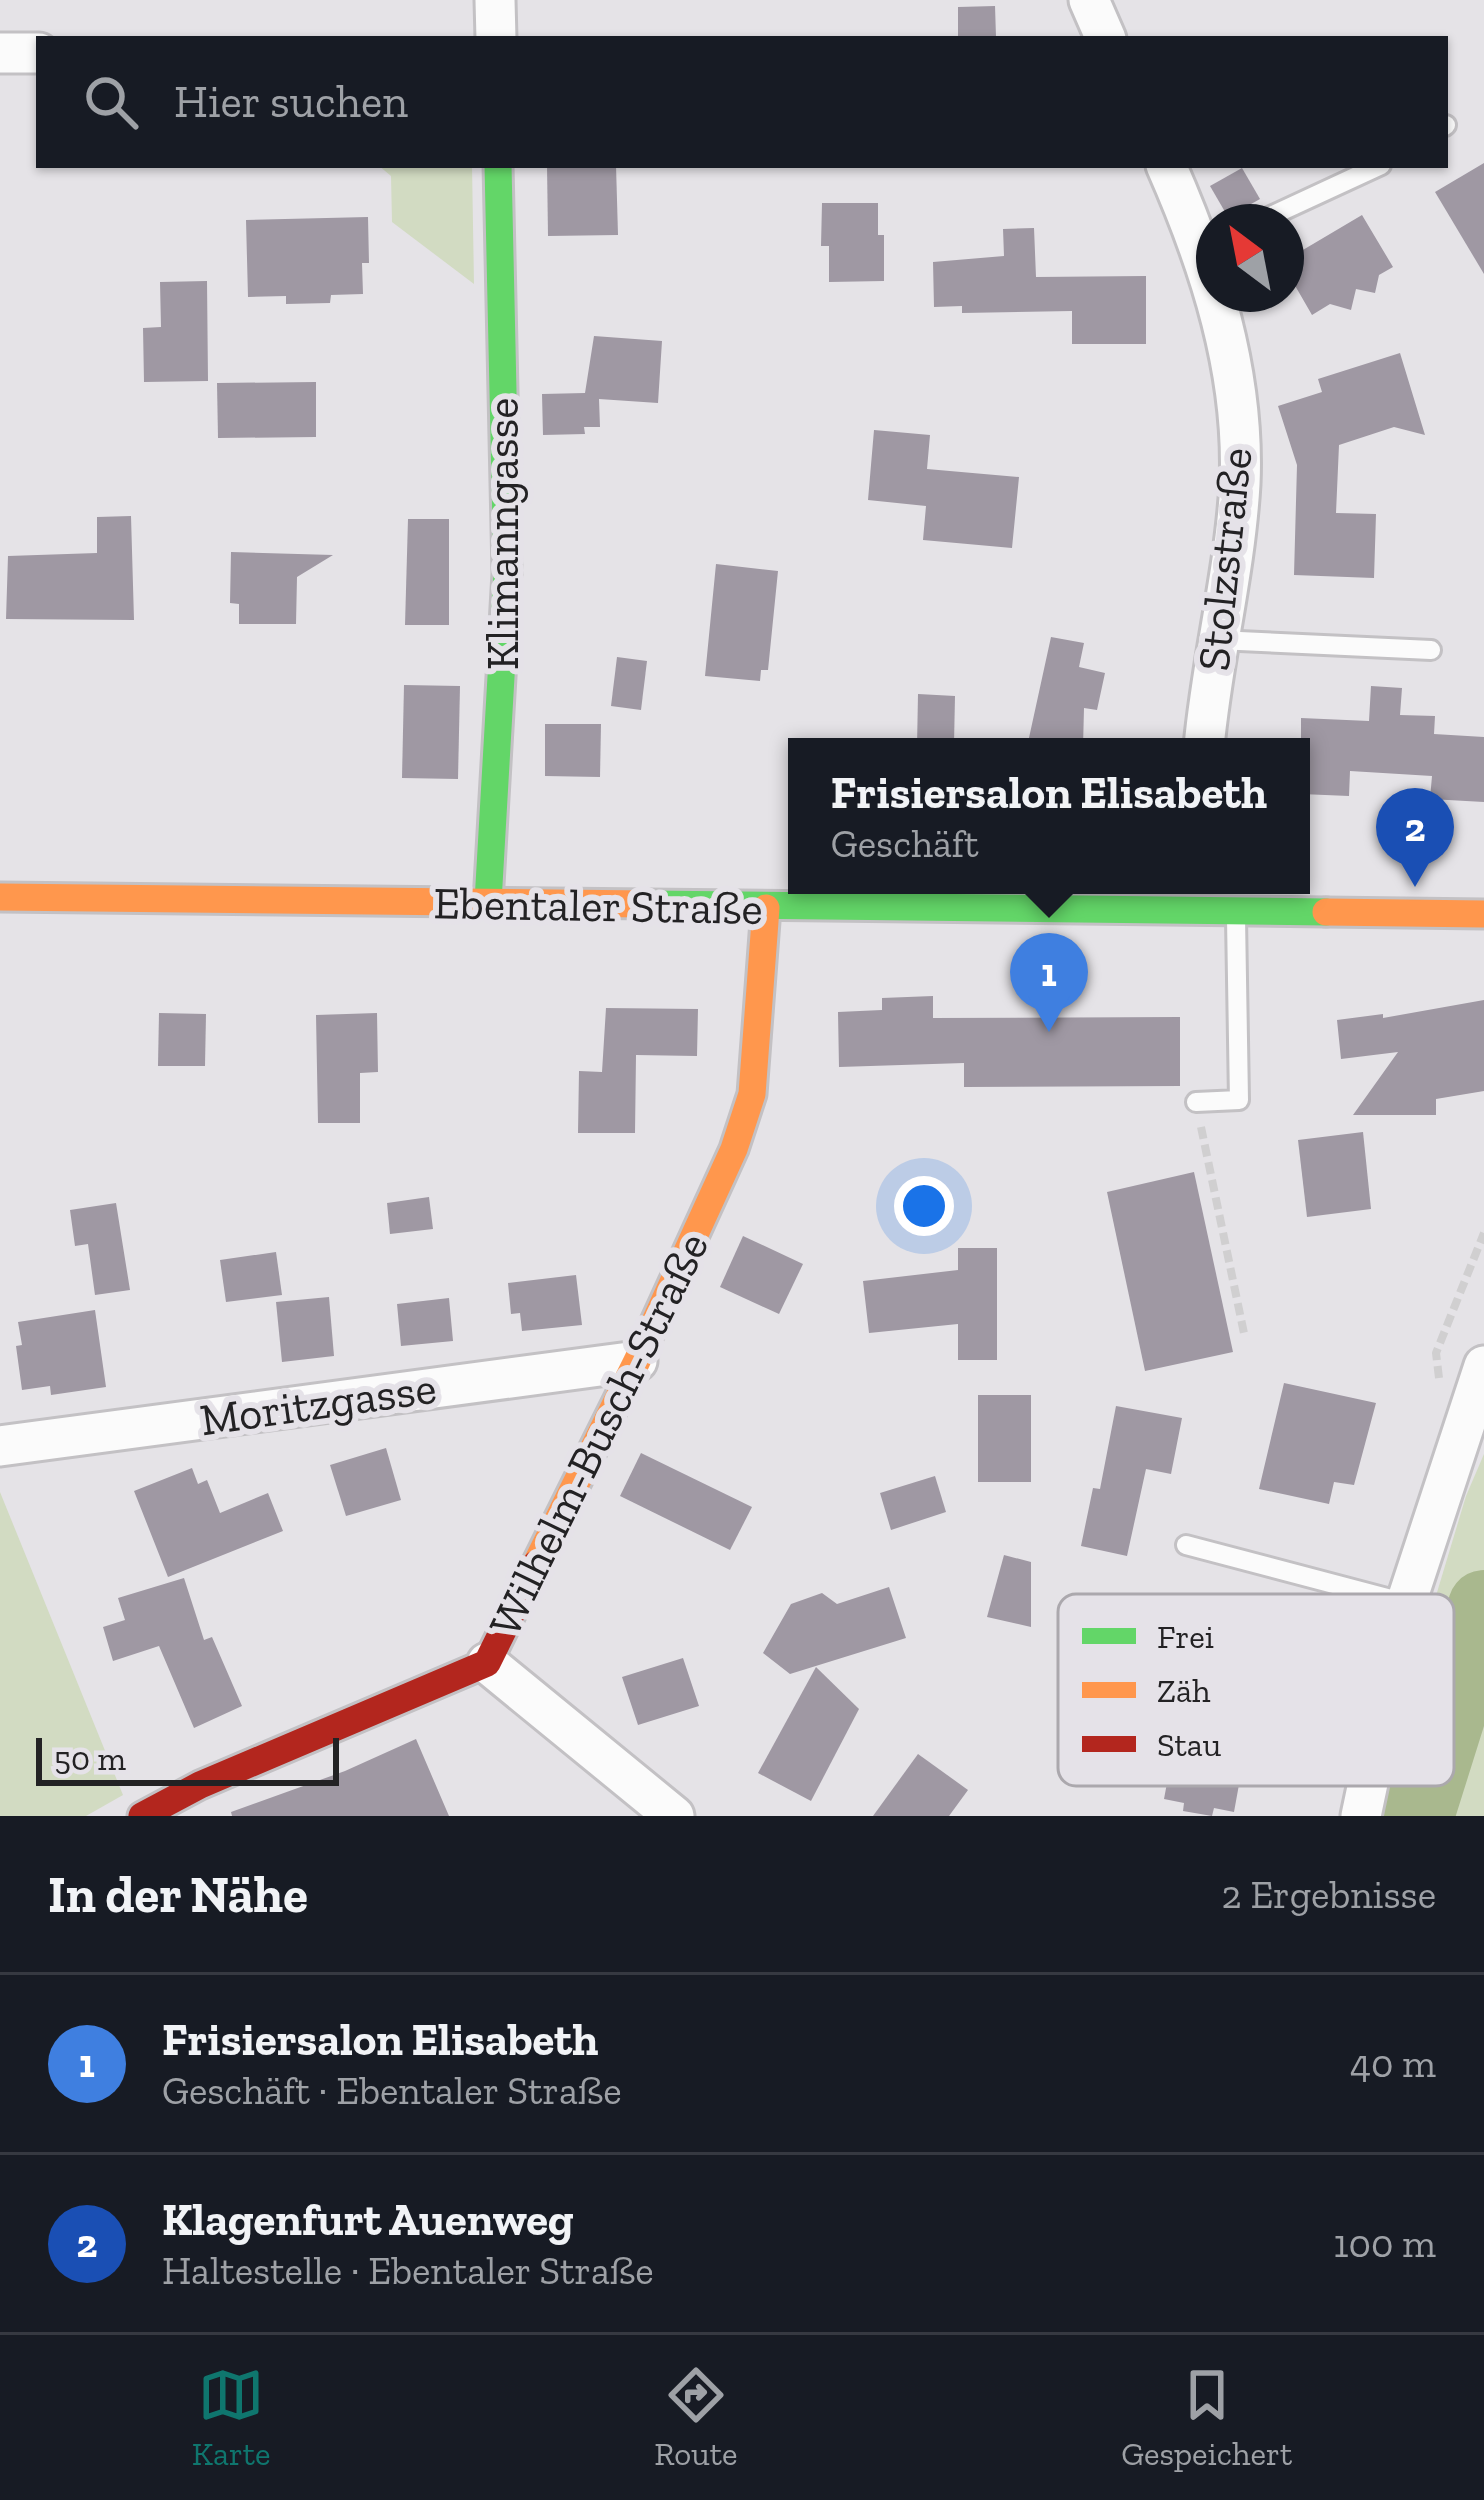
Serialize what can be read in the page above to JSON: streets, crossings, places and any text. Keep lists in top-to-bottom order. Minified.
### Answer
{"streets":{"street":["Klimanngasse","Stolzstraße","Ebentaler Straße","Moritzgasse","Wilhelm-Busch-Straße"]},"crossings":[["Klimanngasse","Ebentaler Straße"],["Ebentaler Straße","Wilhelm-Busch-Straße"],["Moritzgasse","Wilhelm-Busch-Straße"]],"legend":["Frei","Zäh","Stau"],"scale_bar":"50 m","north":"top left","page":{"search":"Hier suchen","popup":["Frisiersalon Elisabeth","Geschäft"],"pins":["2","1"],"scale":"50 m","heading":["In der Nähe","2 Ergebnisse"],"list":[{"mark":"1","name":"Frisiersalon Elisabeth","note":"Geschäft · Ebentaler Straße","value":"40 m"},{"mark":"2","name":"Klagenfurt Auenweg","note":"Haltestelle · Ebentaler Straße","value":"100 m"}],"nav":["Karte","Route","Gespeichert"]}}
